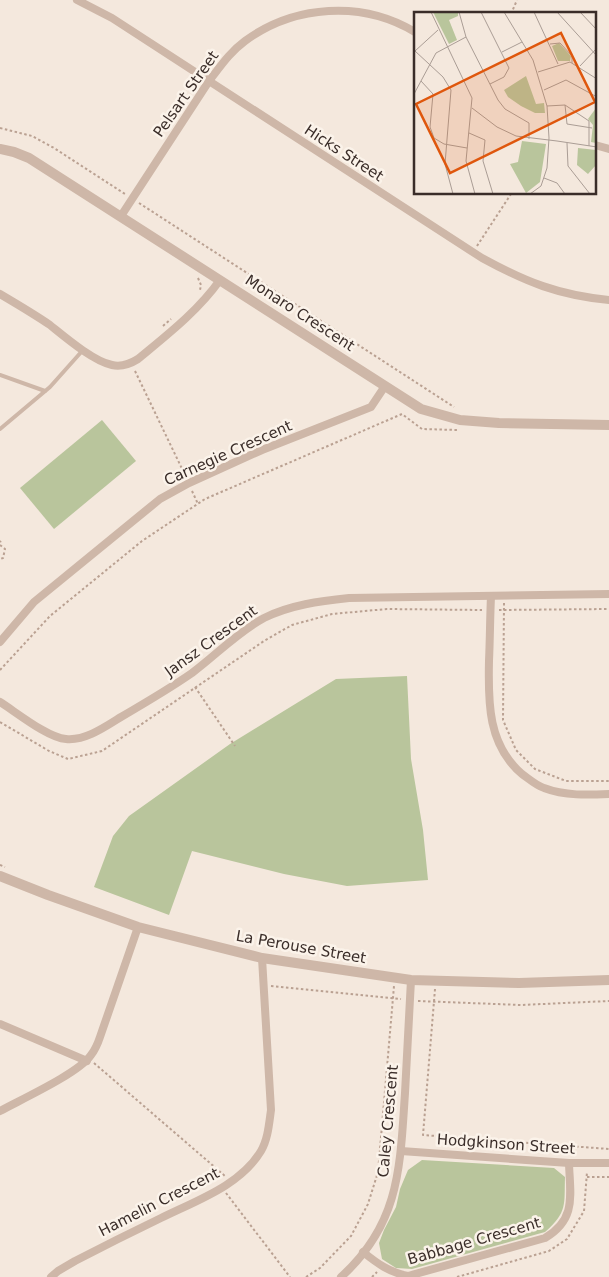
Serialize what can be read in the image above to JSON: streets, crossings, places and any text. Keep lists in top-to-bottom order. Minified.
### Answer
{"streets":{"street":["Pelsart Street","Hicks Street","Monaro Crescent","Carnegie Crescent","Jansz Crescent","La Perouse Street","Caley Crescent","Hodgkinson Street","Hamelin Crescent","Babbage Crescent"]},"crossings":[["Pelsart Street","Hicks Street"],["Pelsart Street","Monaro Crescent"],["Monaro Crescent","Carnegie Crescent"],["La Perouse Street","Caley Crescent"],["La Perouse Street","Hamelin Crescent"],["Caley Crescent","Hodgkinson Street"],["Caley Crescent","Babbage Crescent"],["Hodgkinson Street","Babbage Crescent"]]}
